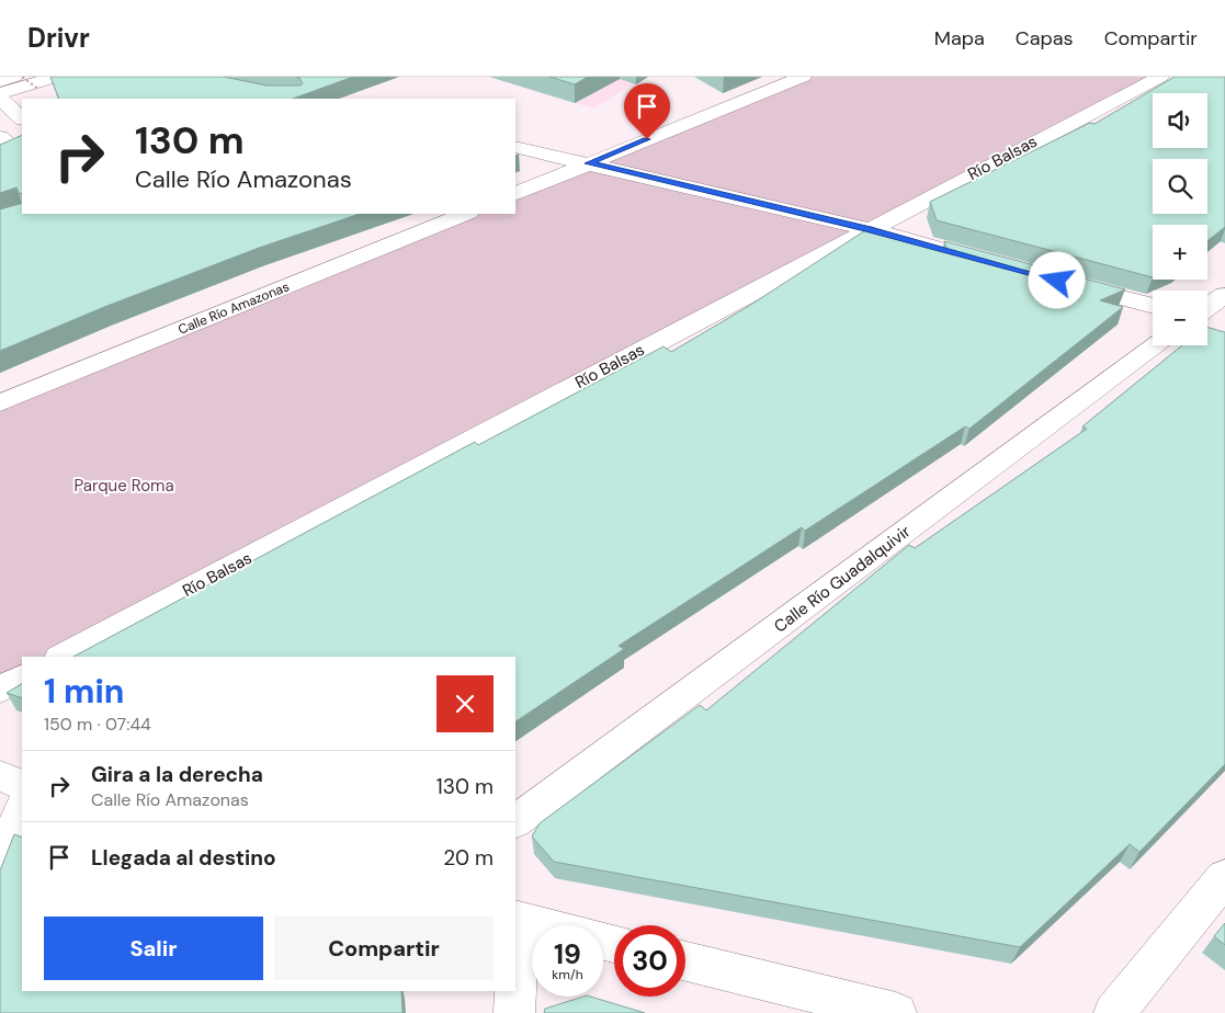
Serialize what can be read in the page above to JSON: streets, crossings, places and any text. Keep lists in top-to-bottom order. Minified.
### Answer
{"streets":{"street":["Río Balsas","Calle Río Amazonas","Calle Río Guadalquivir"]},"parks":["Parque Roma"],"page":{"header":"Drivr","nav":["Mapa","Capas","Compartir"],"map_buttons":["+","−"],"turn":["130 m","Calle Río Amazonas"],"heading":["1 min","150 m · 07:44"],"list":[{"name":"Gira a la derecha","note":"Calle Río Amazonas","value":"130 m"},{"name":"Llegada al destino","value":"20 m"}],"buttons":["Salir","Compartir"],"speed":"19 km/h","limit":"30"}}
